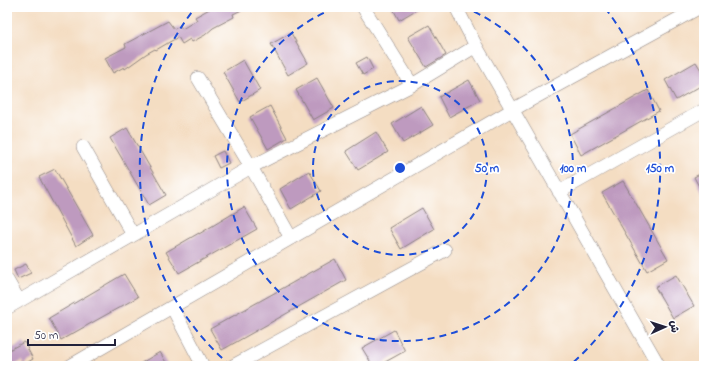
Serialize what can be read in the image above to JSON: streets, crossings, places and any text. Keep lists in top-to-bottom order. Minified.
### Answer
{"scale_bar":"50 m","north":"right","rings":["50 m","100 m","150 m"]}
